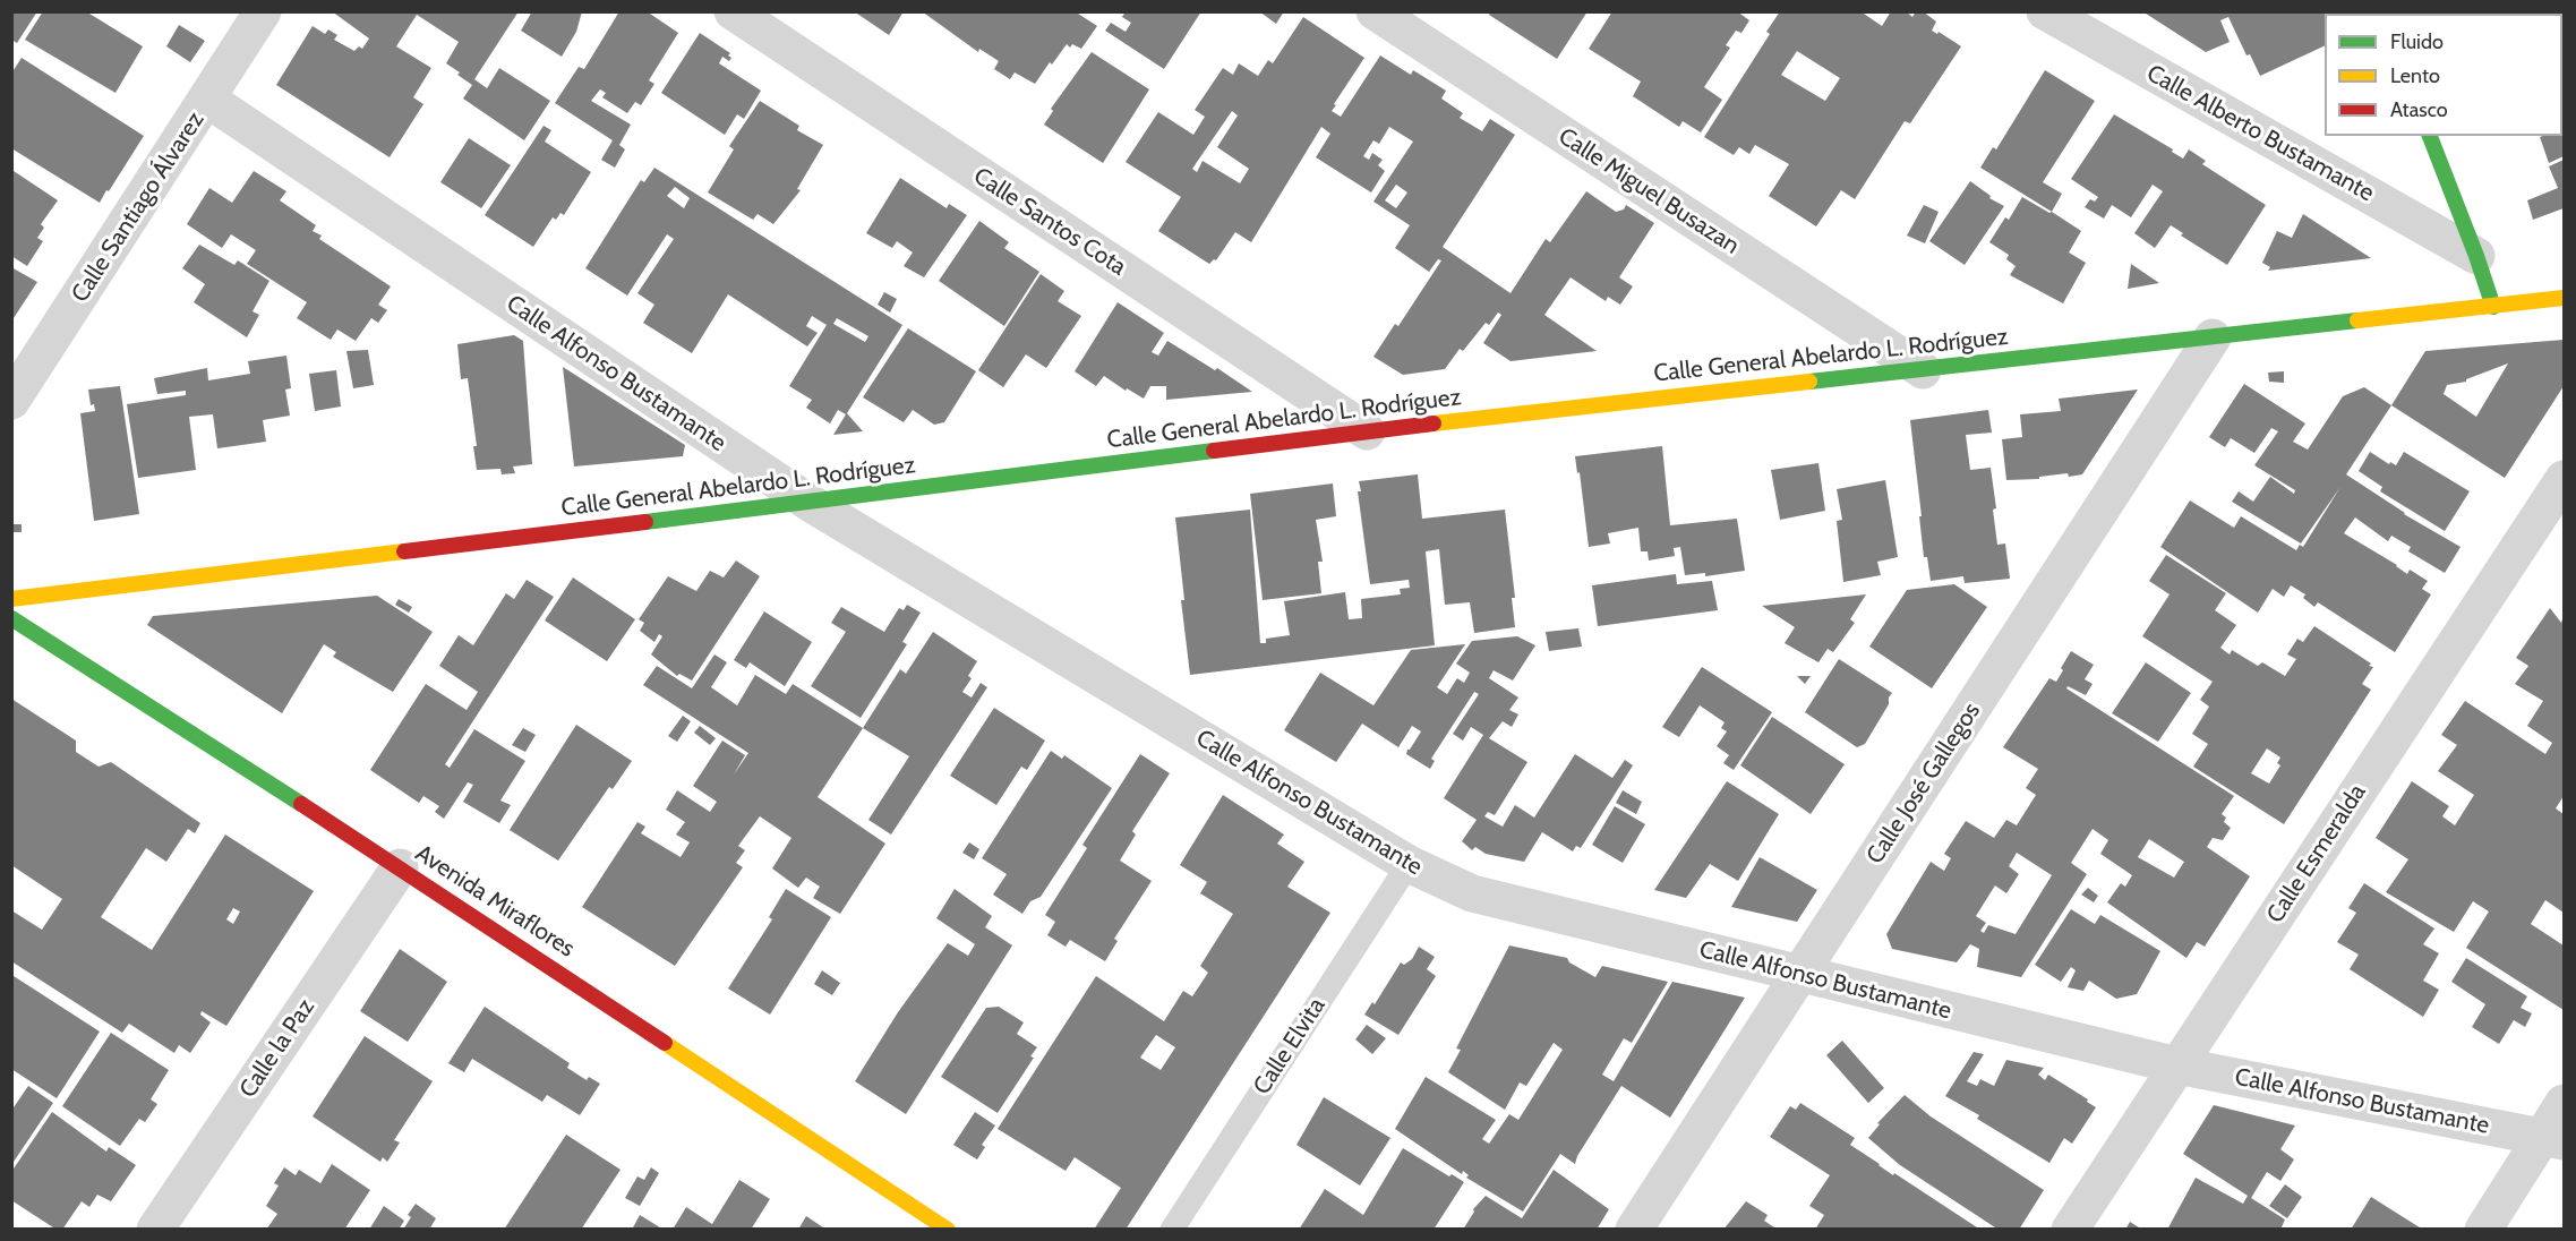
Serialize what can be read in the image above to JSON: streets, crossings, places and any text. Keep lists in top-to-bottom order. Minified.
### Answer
{"streets":{"main road":["Calle General Abelardo L. Rodríguez","Avenida Miraflores"],"street":["Calle Alberto Bustamante","Calle Miguel Busazan","Calle Santiago Álvarez","Calle Santos Cota","Calle Alfonso Bustamante","Calle José Gallegos","Calle Esmeralda","Calle la Paz"],"lane":["Calle Elvita"]},"crossings":[["Calle Miguel Busazan","Calle General Abelardo L. Rodríguez"],["Calle Santiago Álvarez","Calle Alfonso Bustamante"],["Calle Santos Cota","Calle General Abelardo L. Rodríguez"],["Calle General Abelardo L. Rodríguez","Calle Alfonso Bustamante"],["Calle General Abelardo L. Rodríguez","Calle José Gallegos"],["Calle Alfonso Bustamante","Calle José Gallegos"],["Calle Alfonso Bustamante","Calle Esmeralda"],["Calle Alfonso Bustamante","Calle Elvita"],["Avenida Miraflores","Calle la Paz"]],"legend":["Fluido","Lento","Atasco"]}
